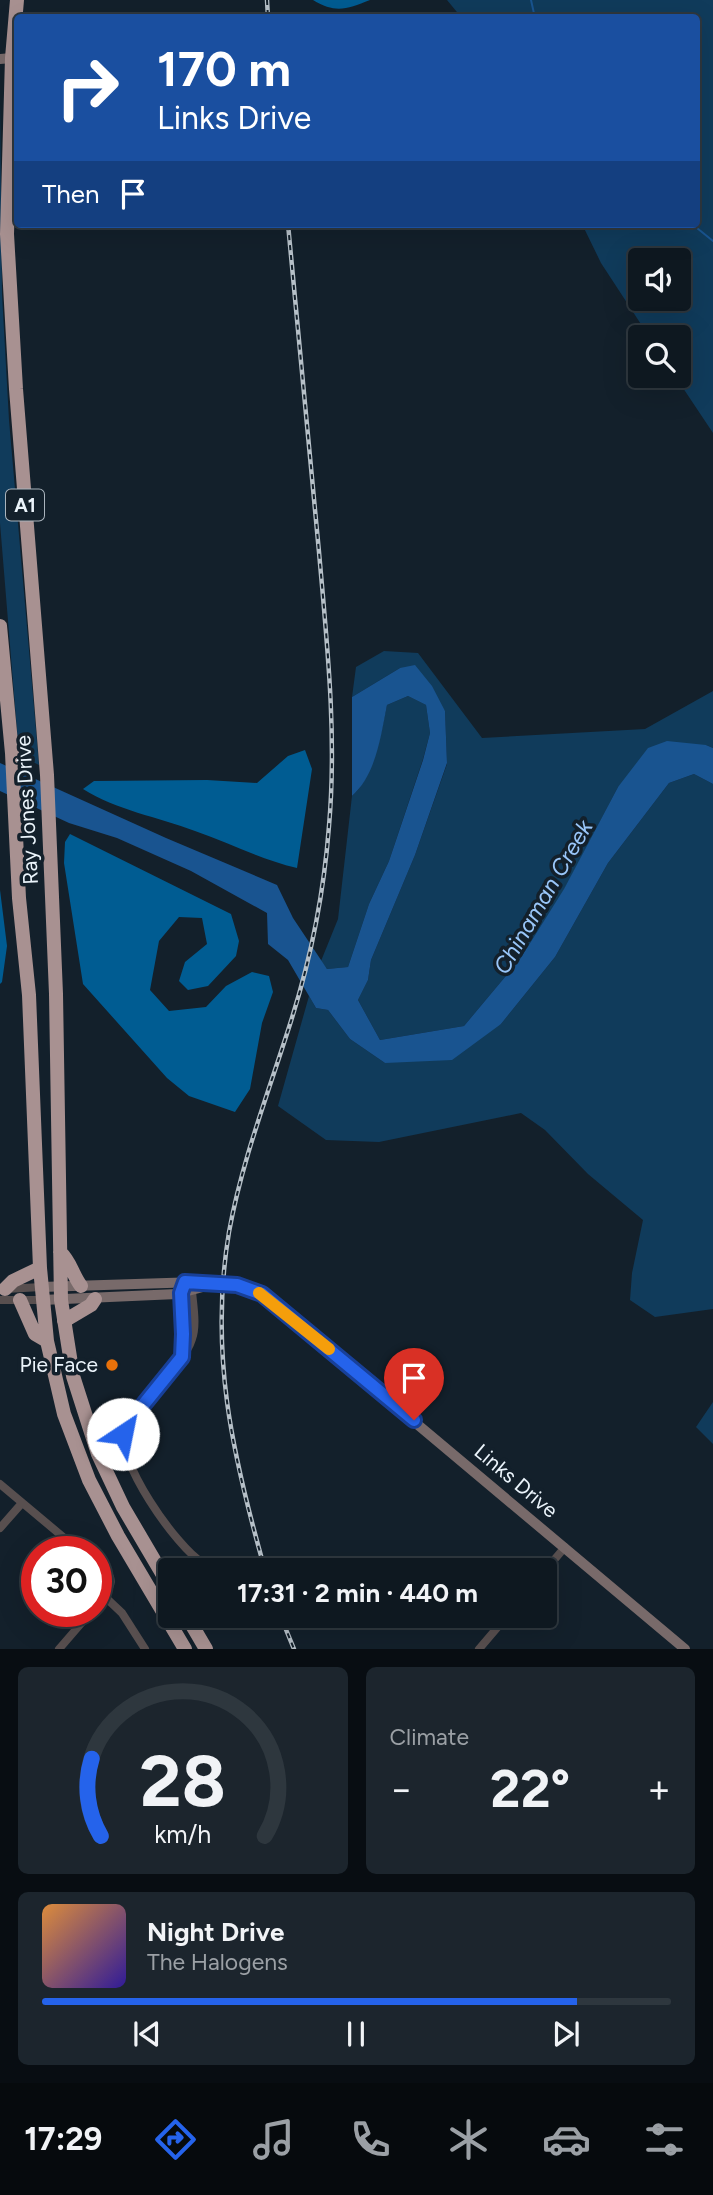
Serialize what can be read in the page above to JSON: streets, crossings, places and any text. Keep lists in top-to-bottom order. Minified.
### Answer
{"streets":{"highway":["A1","Ray Jones Drive"],"street":["Links Drive"]},"crossings":[["A1","Ray Jones Drive"],["Ray Jones Drive","Links Drive"]],"water":["Chinaman Creek"],"places":["Pie Face"],"page":{"turn":["170 m","Links Drive"],"then":"Then","limit":"30","trip":"17:31 · 2 min · 440 m","tile":"Climate","heat":["−","22°","+"],"song":["Night Drive","The Halogens"],"tabs":"17:29","gauge":["28","km/h"]}}
